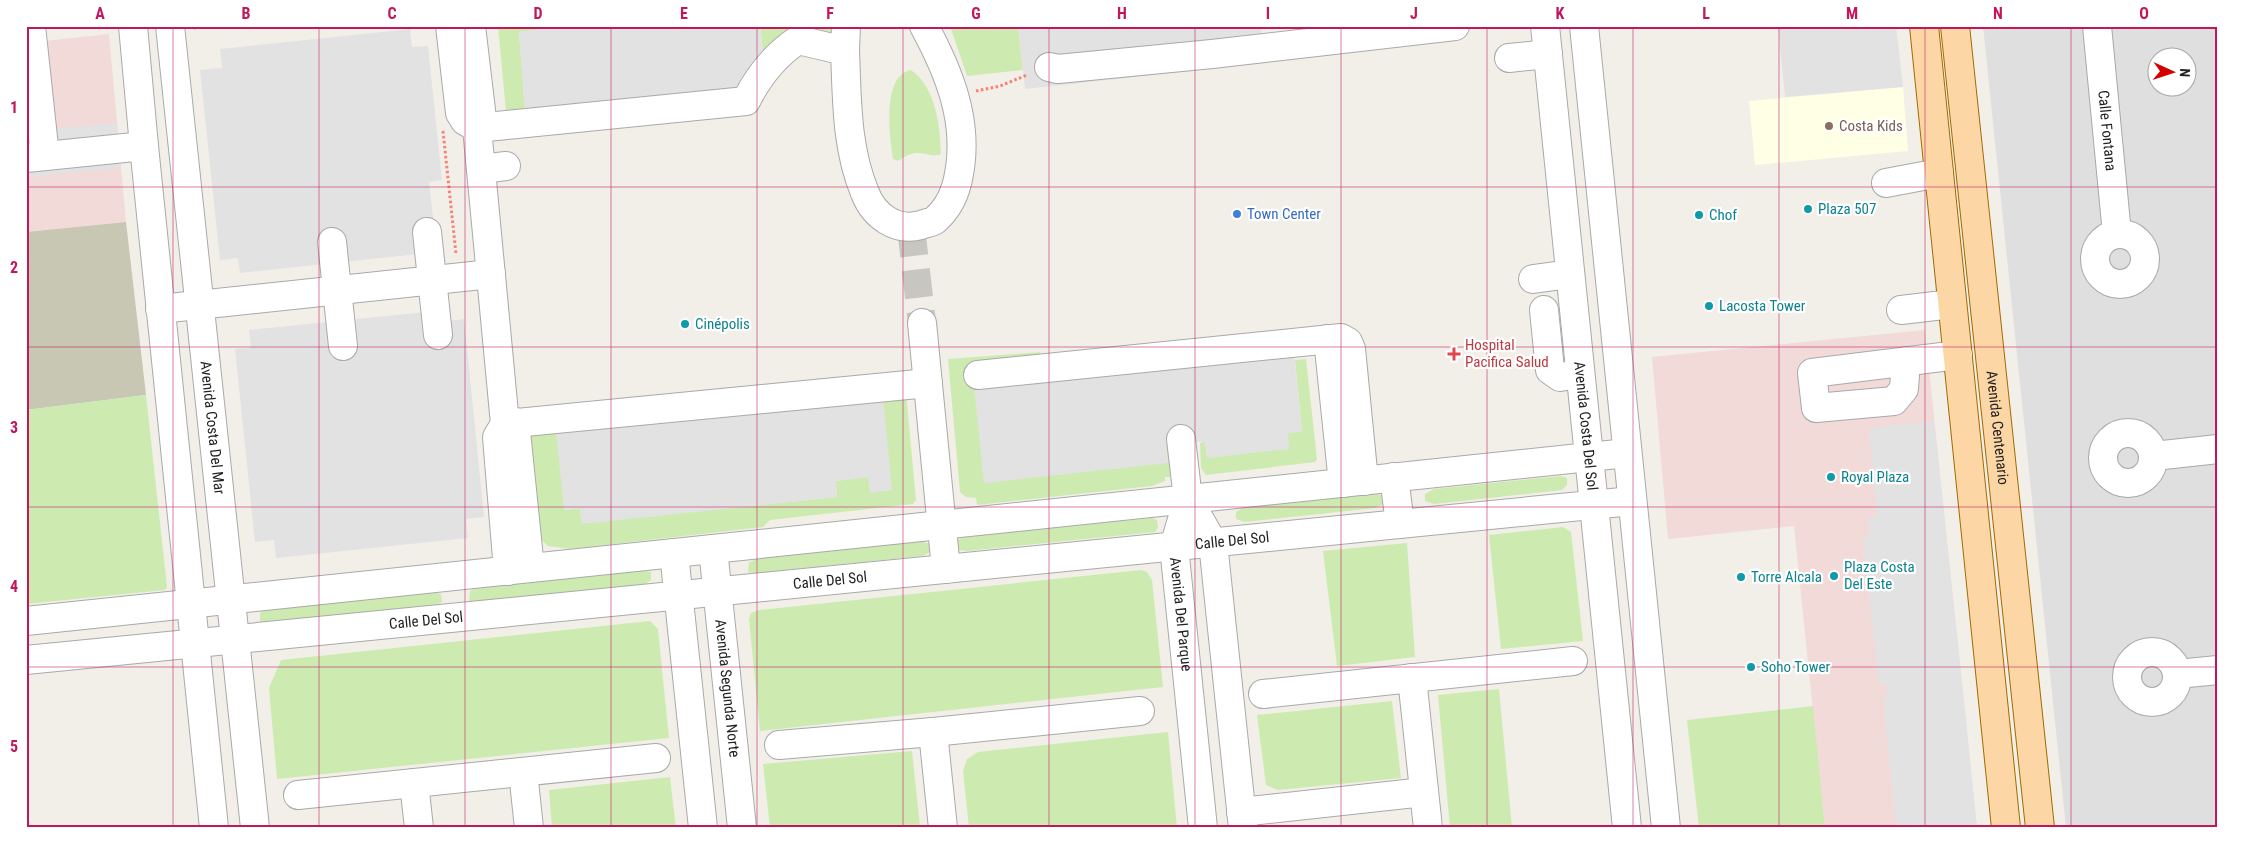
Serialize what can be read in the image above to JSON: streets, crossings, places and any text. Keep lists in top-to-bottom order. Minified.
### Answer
{"streets":{"main road":["Avenida Centenario"],"street":["Calle Fontana","Avenida Costa Del Mar","Avenida Costa Del Sol","Calle Del Sol","Avenida Del Parque","Avenida Segunda Norte"]},"crossings":[["Avenida Costa Del Mar","Calle Del Sol"],["Avenida Costa Del Sol","Calle Del Sol"],["Calle Del Sol","Avenida Del Parque"],["Calle Del Sol","Avenida Segunda Norte"]],"places":{"other":["Costa Kids","Plaza 507","Town Center","Chof","Lacosta Tower","Cinépolis","Royal Plaza","Plaza Costa Del Este","Torre Alcala","Soho Tower"],"health":["Hospital Pacifica Salud"]},"north":"right","grid":{"columns":["A","B","C","D","E","F","G","H","I","J","K","L","M","N","O"],"rows":["1","2","3","4","5"]}}
